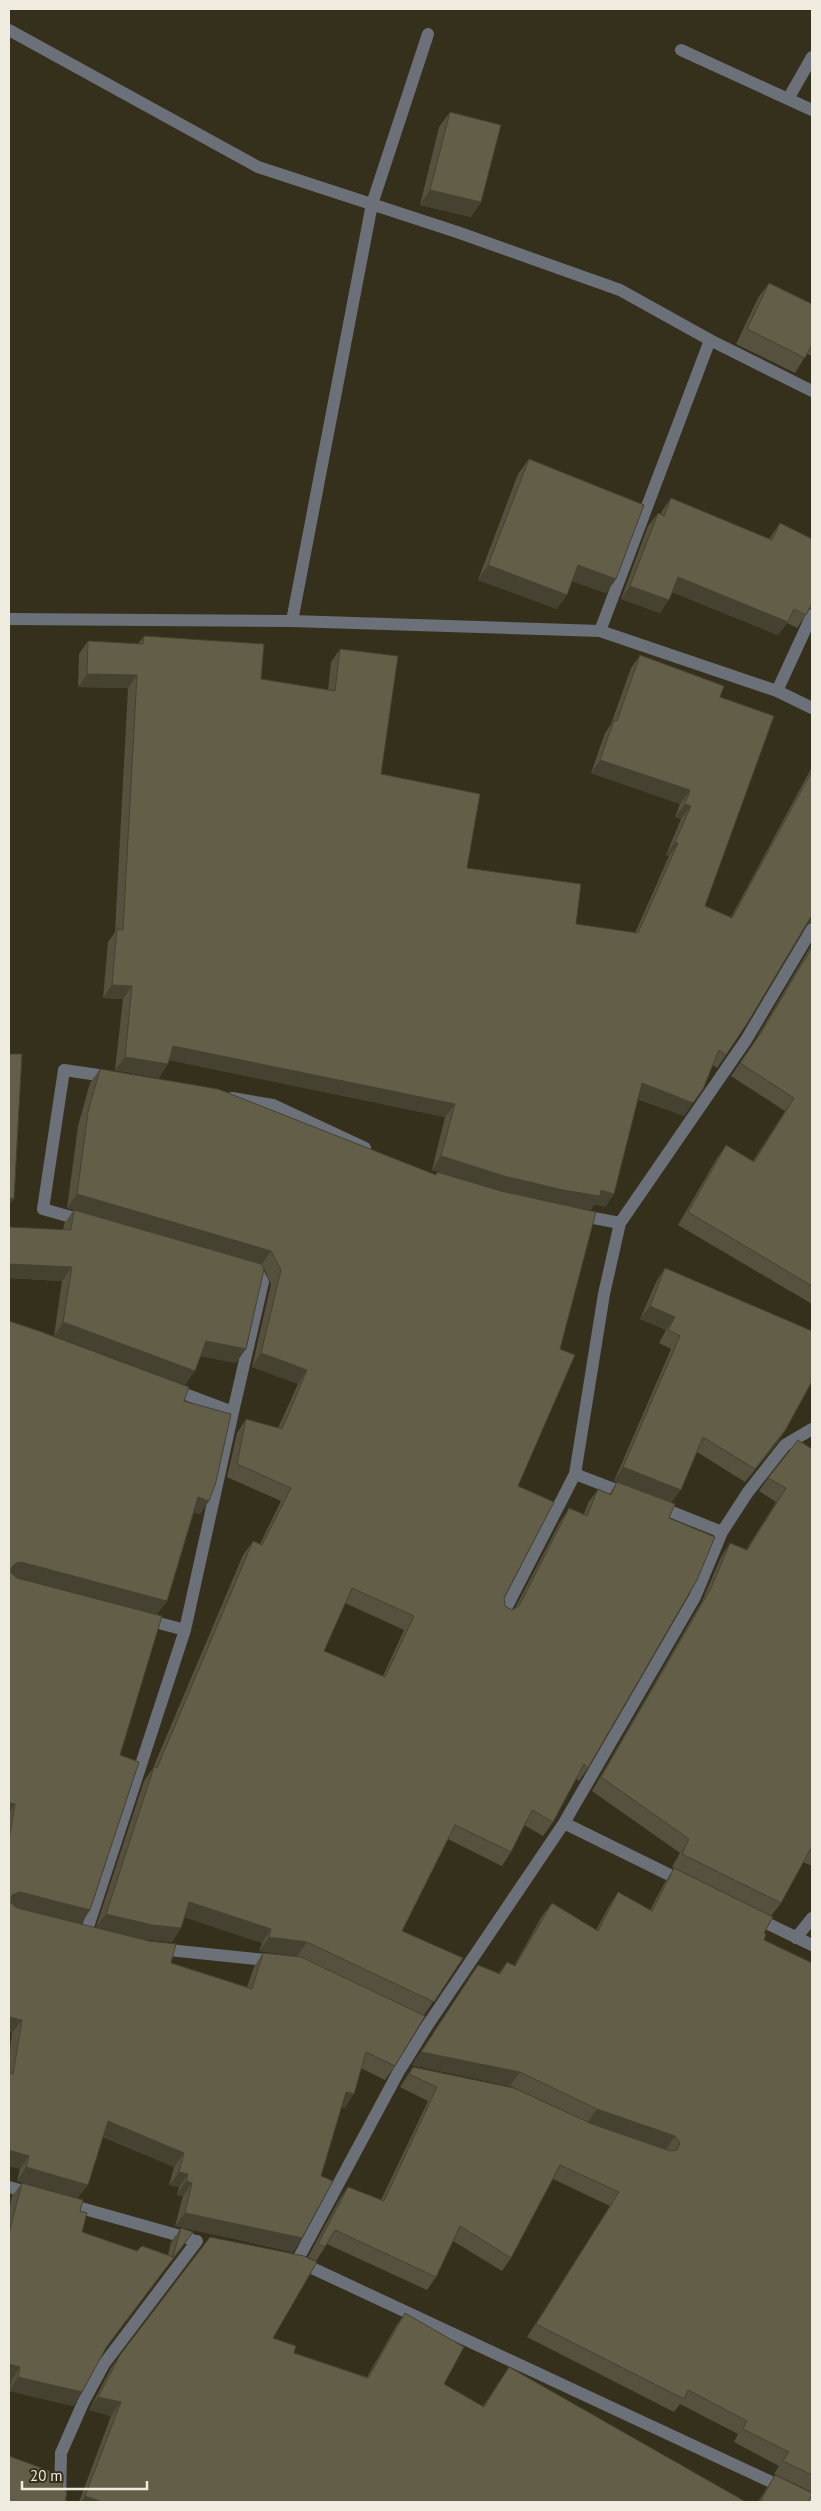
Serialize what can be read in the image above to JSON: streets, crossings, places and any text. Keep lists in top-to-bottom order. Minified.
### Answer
{"scale_bar":"20 m"}
